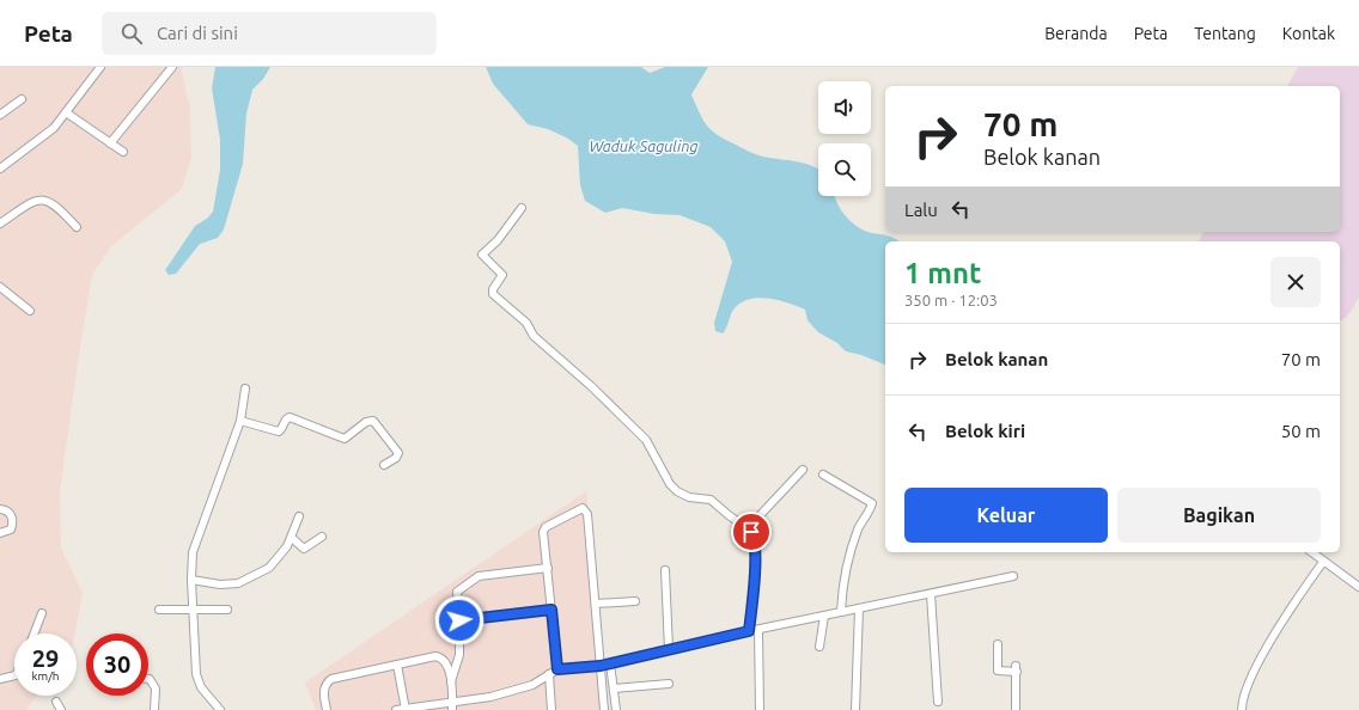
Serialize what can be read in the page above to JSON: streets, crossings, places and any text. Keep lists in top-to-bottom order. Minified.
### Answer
{"water":["Waduk Saguling"],"page":{"header":"Peta","search":"Cari di sini","nav":["Beranda","Peta","Tentang","Kontak"],"turn":["70 m","Belok kanan"],"then":"Lalu","heading":["1 mnt","350 m · 12:03"],"list":[{"name":"Belok kanan","value":"70 m"},{"name":"Belok kiri","value":"50 m"}],"buttons":["Keluar","Bagikan"],"speed":"29 km/h","limit":"30"}}
